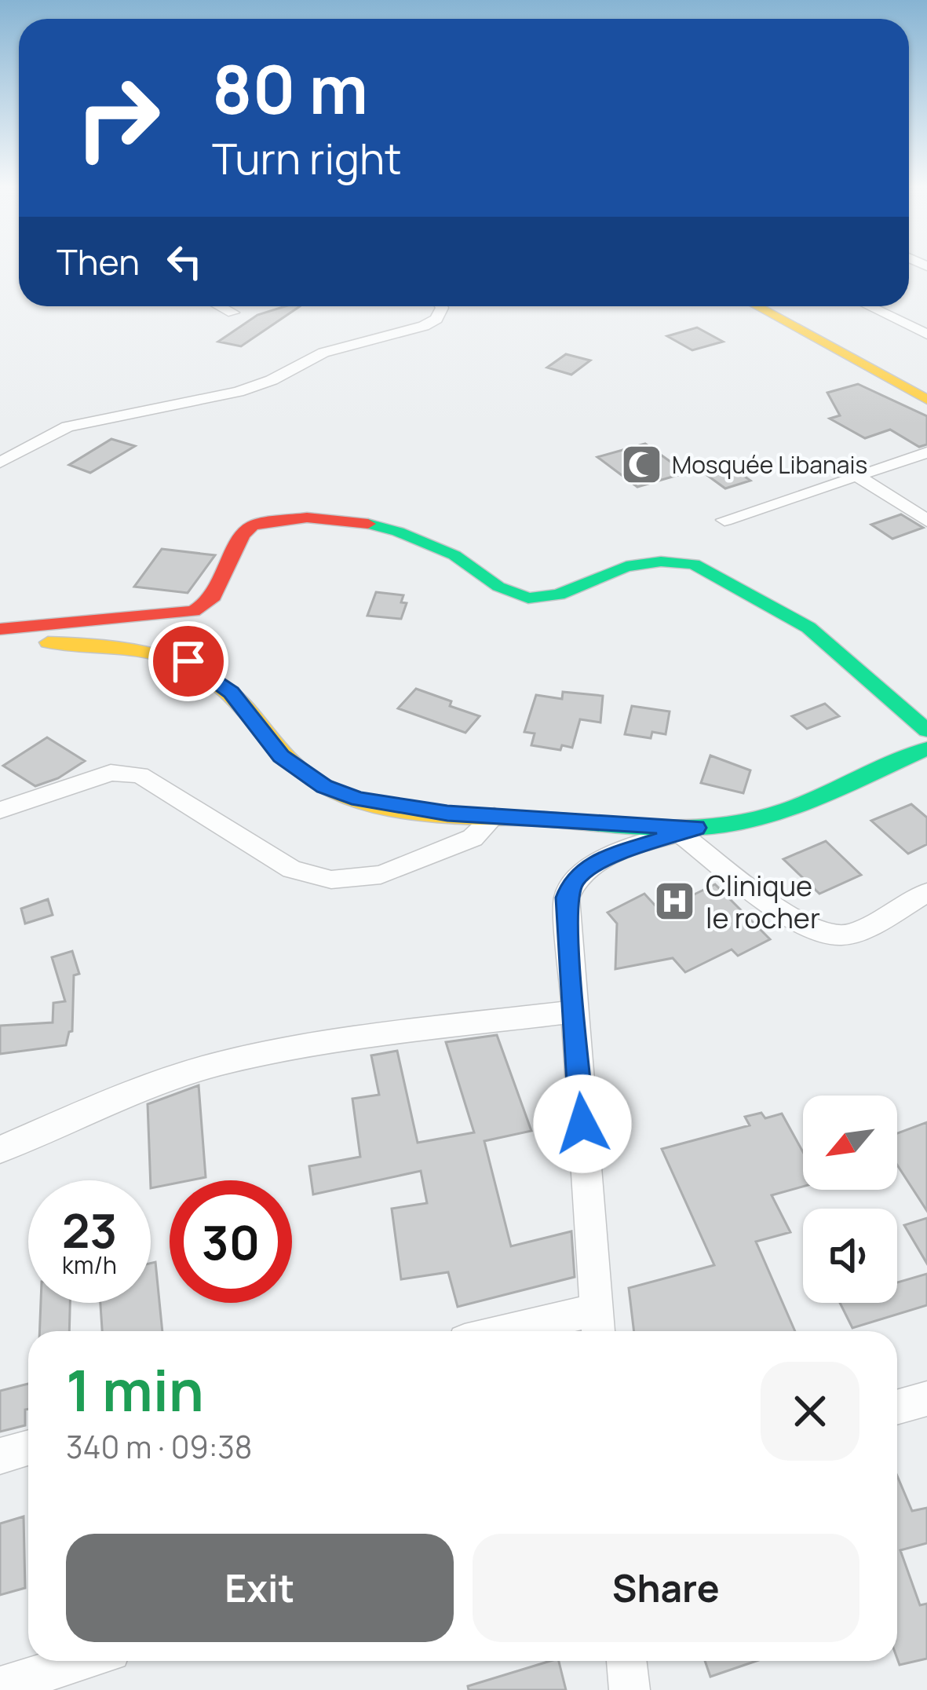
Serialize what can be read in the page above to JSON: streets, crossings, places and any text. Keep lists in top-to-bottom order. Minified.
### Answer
{"places":{"mosque":["Mosquée Libanais"],"hospital":["Clinique le rocher"]},"north":"bottom left","page":{"turn":["80 m","Turn right"],"then":"Then","speed":"23 km/h","limit":"30","heading":["1 min","340 m · 09:38"],"buttons":["Exit","Share"]}}
